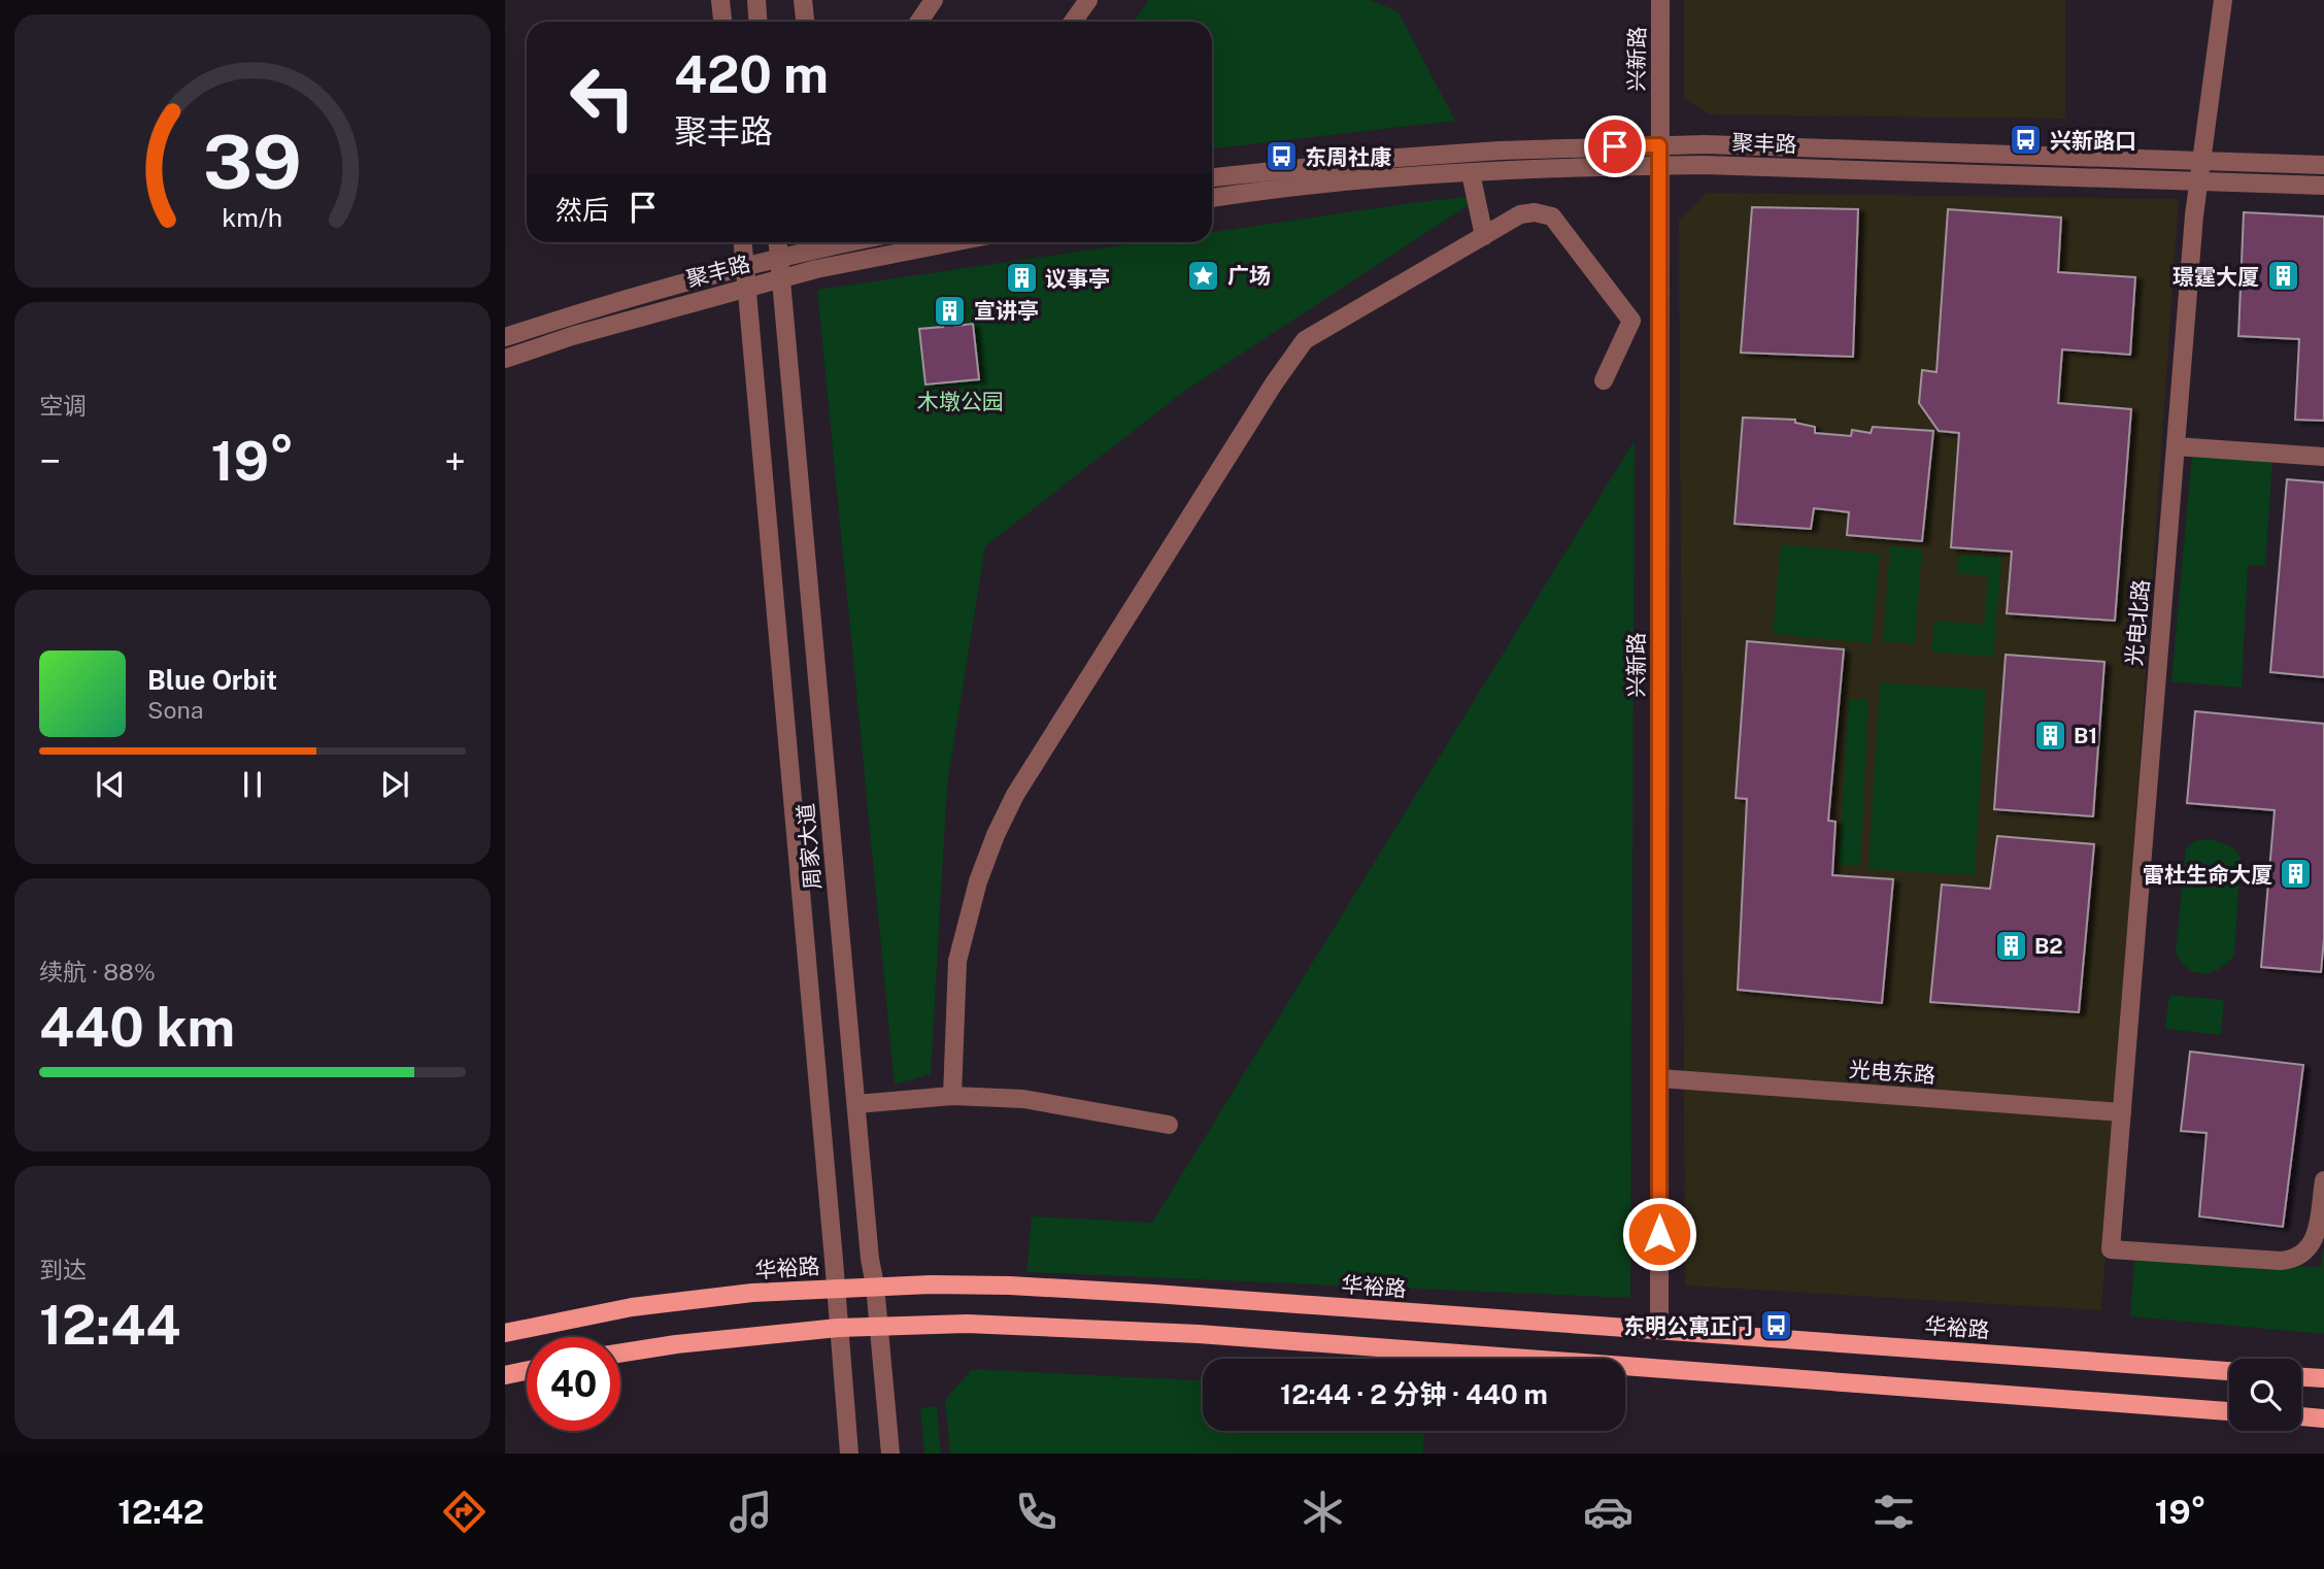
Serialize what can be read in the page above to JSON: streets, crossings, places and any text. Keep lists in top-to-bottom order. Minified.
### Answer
{"streets":{"main road":["华裕路"],"street":["兴新路","聚丰路","光电北路","周家大道","光电东路"]},"crossings":[["兴新路","聚丰路"],["兴新路","光电东路"],["兴新路","华裕路"],["聚丰路","光电北路"],["聚丰路","周家大道"],["光电北路","光电东路"],["周家大道","华裕路"]],"parks":["木墩公园"],"places":{"bus stop":["兴新路口","东周社康","东明公寓正门"],"place":["广场"],"building":["璟霆大厦","议事亭","宣讲亭","B1","雷杜生命大厦","B2"]},"page":{"turn":["420 m","聚丰路"],"then":"然后","tile":["空调",["续航 · 88%","440 km"],["到达","12:44"]],"heat":["−","19°","+"],"song":["Blue Orbit","Sona"],"limit":"40","trip":"12:44 · 2 分钟 · 440 m","tabs":["12:42","19°"],"gauge":["39","km/h"]}}
